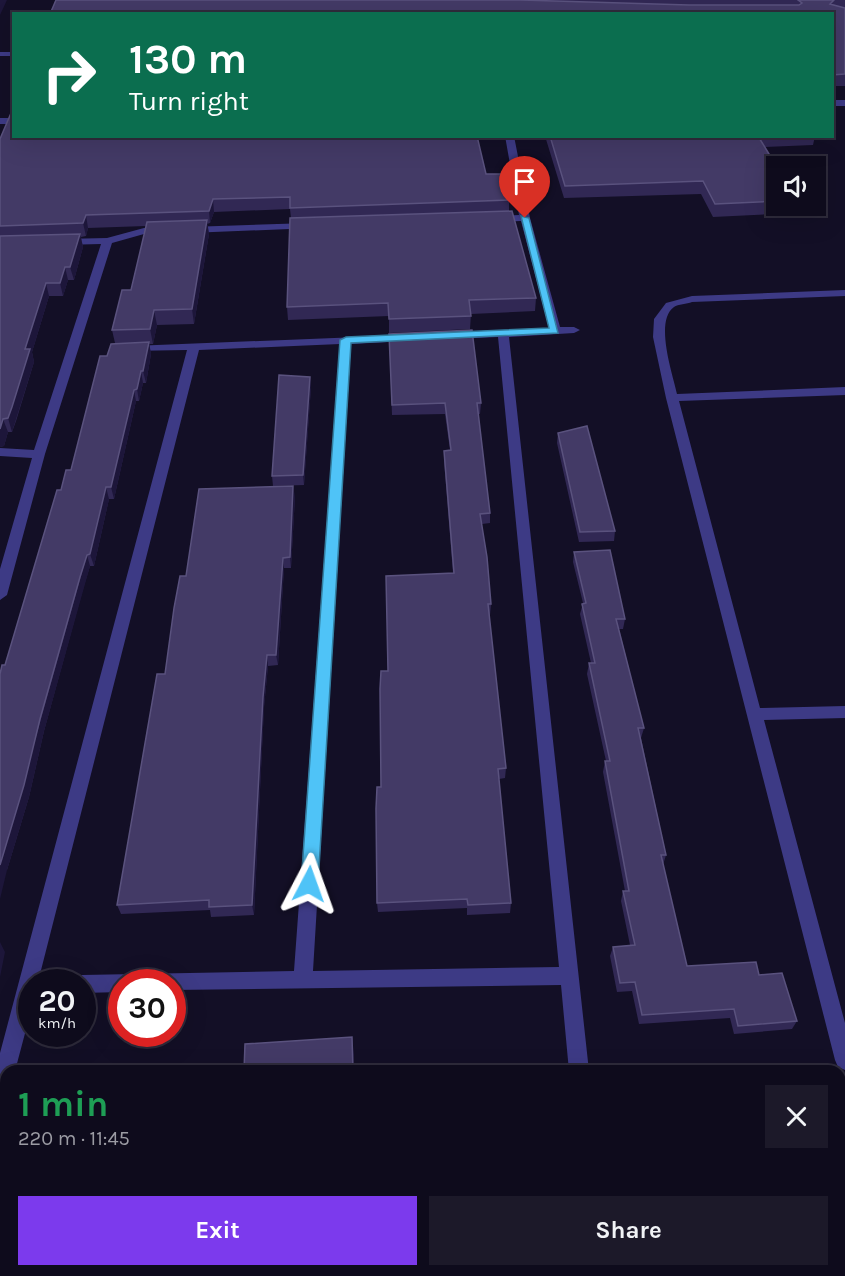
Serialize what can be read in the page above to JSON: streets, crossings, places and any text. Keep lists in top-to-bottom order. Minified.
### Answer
{"page":{"turn":["130 m","Turn right"],"speed":"20 km/h","limit":"30","heading":["1 min","220 m · 11:45"],"buttons":["Exit","Share"]}}
